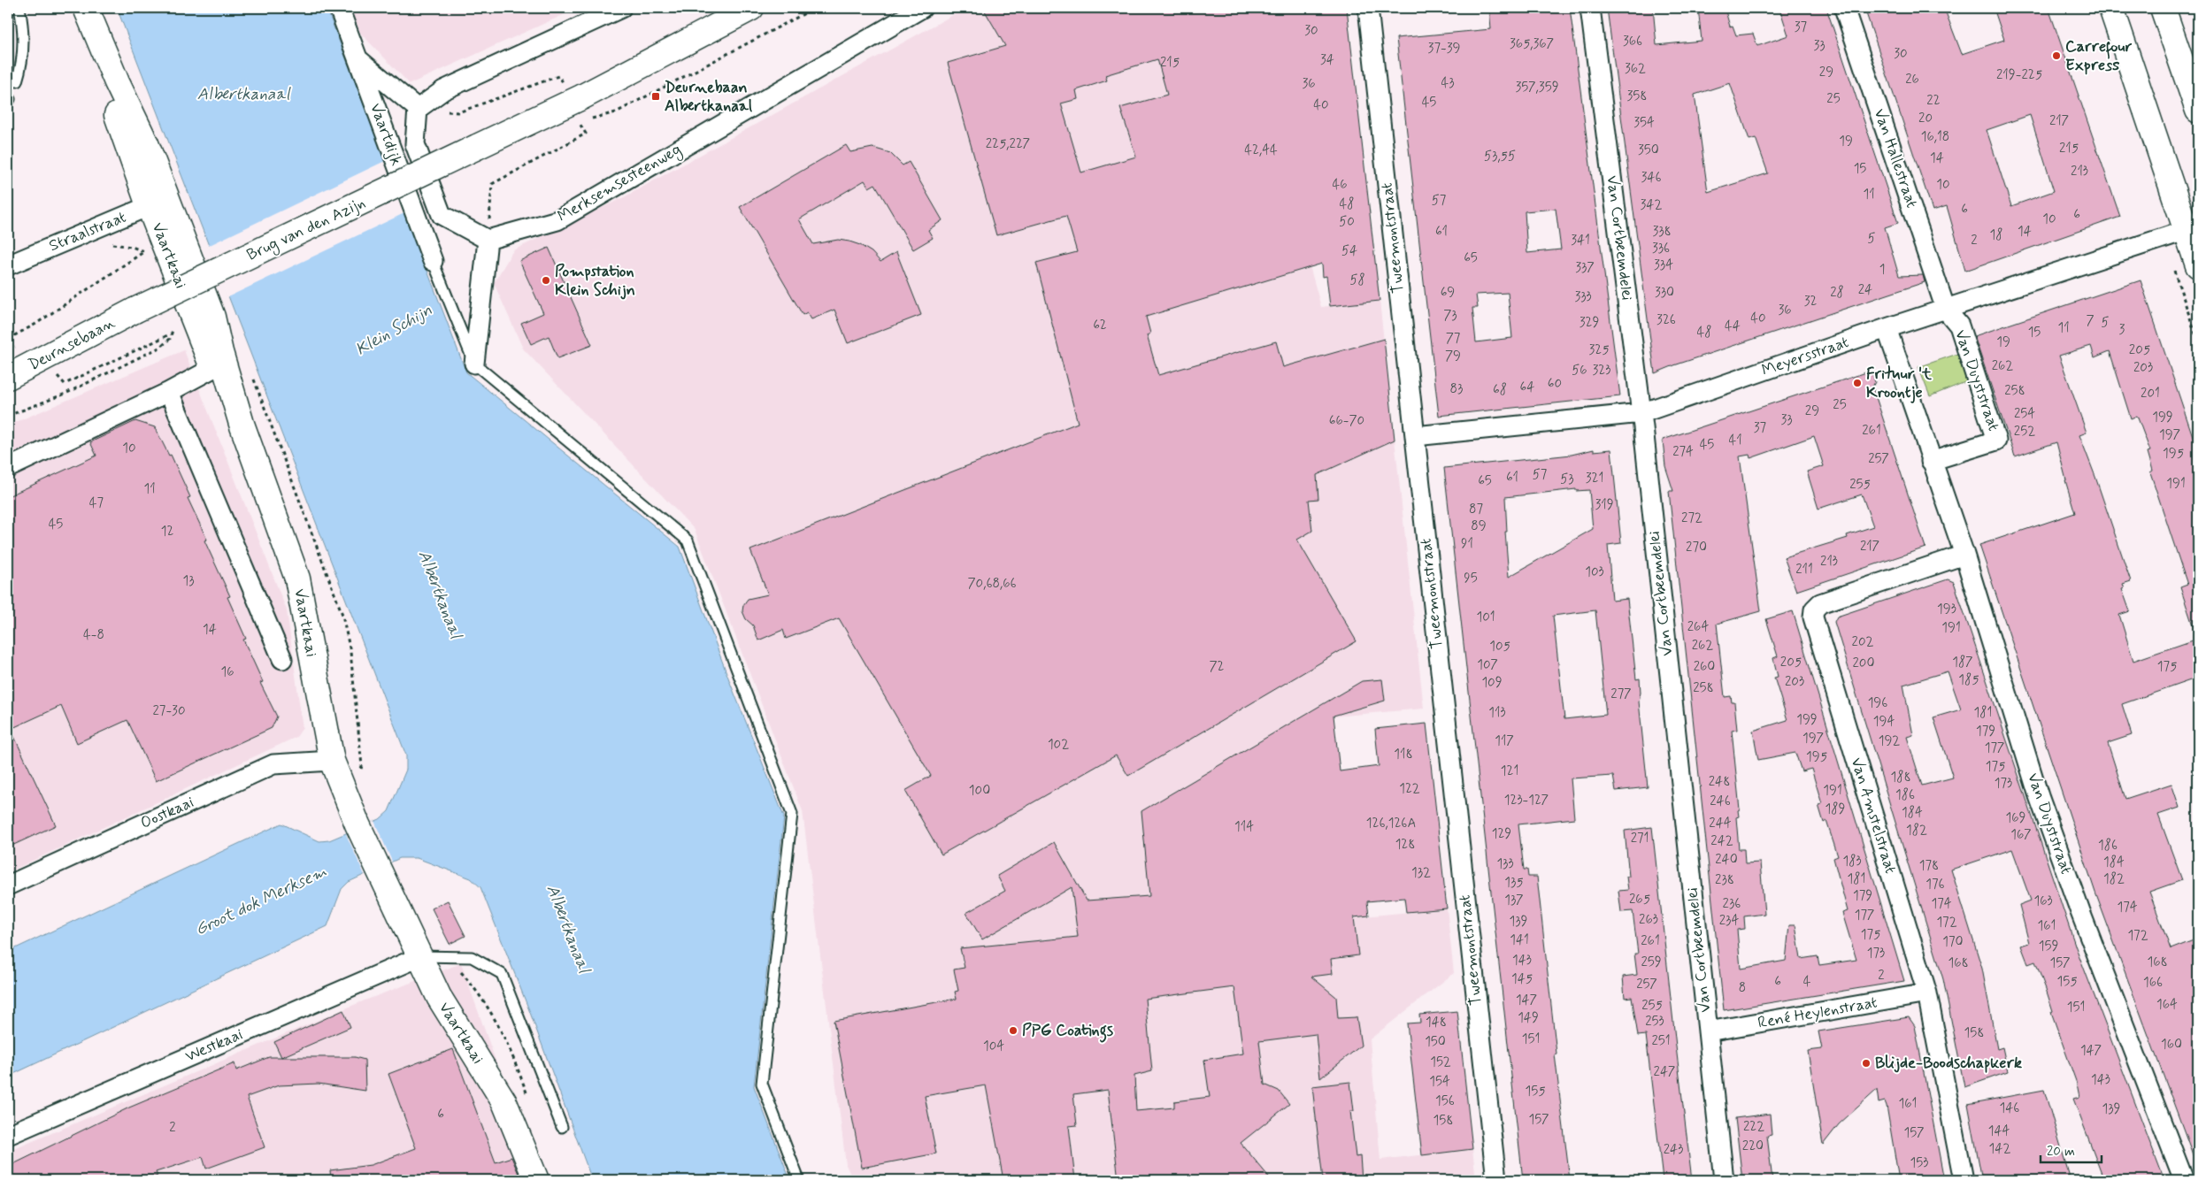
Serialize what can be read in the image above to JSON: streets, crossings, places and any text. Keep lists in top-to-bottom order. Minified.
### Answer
{"streets":{"street":["Vaartdijk","Van Hallestraat","Merksemsesteenweg","Brug van den Azijn","Straalstraat","Tweemontstraat","Van Cortbeemdelei","Vaartkaai","Deurnsebaan","Meyersstraat","Van Duyststraat","Oostkaai","Van Amstelstraat","René Heylenstraat","Westkaai"]},"crossings":[["Van Hallestraat","Meyersstraat"],["Van Hallestraat","Van Duyststraat"],["Brug van den Azijn","Deurnsebaan"],["Straalstraat","Vaartkaai"],["Tweemontstraat","Meyersstraat"],["Van Cortbeemdelei","Meyersstraat"],["Van Cortbeemdelei","René Heylenstraat"],["Vaartkaai","Oostkaai"],["Vaartkaai","Westkaai"],["Meyersstraat","Van Duyststraat"],["Van Duyststraat","Van Amstelstraat"],["Van Amstelstraat","René Heylenstraat"]],"water":["Albertkanaal","Klein Schijn","Groot dok Merksem"],"places":{"other":["Carrefour Express","Pompstation Klein Schijn","Frituur 't Kroontje","PPG Coatings","Blijde-Boodschapkerk"],"transit":["Deurnebaan Albertkanaal"]},"house_numbers":["37","30","366","365,367","33","37-39","30","34","215","362","29","219-225","26","43","36","357,359","358","25","22","45","40","20","217","354","16,18","19","225,227","215","42,44","350","53,55","14","15","213","346","46","10","11","57","48","342","6","6","10","50","61","338","14","18","5","341","2","336","54","65","334","337","1","58","24","69","330","28","333","32","36","73","40","326","7","329","5","62","44","11","3","48","15","77","19","325","205","79","262","203","56","323","60","64","83","68","258","201","25","29","254","199","33","66-70","37","261","252","197","41","45","10","274","195","257","57","61","321","53","65","191","255","11","47","319","87","272","45","89","12","91","217","270","213","211","103","95","13","70,68,66","193","101","264","191","14","4-8","202","262","105","205","187","200","107","72","260","175","16","185","203","109","258","277","196","27-30","113","181","199","194","179","197","117","192","102","177","118","195","175","121","188","248","173","122","100","191","186","123-127","246","189","184","169","126,126A","244","114","182","129","167","271","242","128","186","240","183","184","133","178","132","181","182","238","135","176","179","265","137","163","236","174","174","177","263","234","139","172","161","175","172","141","261","170","159","173","143","259","168","168","157","2","145","6","4","155","166","257","8","147","164","255","151","149","253","148","158","151","251","150","160","104","147","152","247","143","154","155","156","161","146","139","6","157","158","222","2","144","157","220","142","243","153"],"scale_bar":"20 m"}
